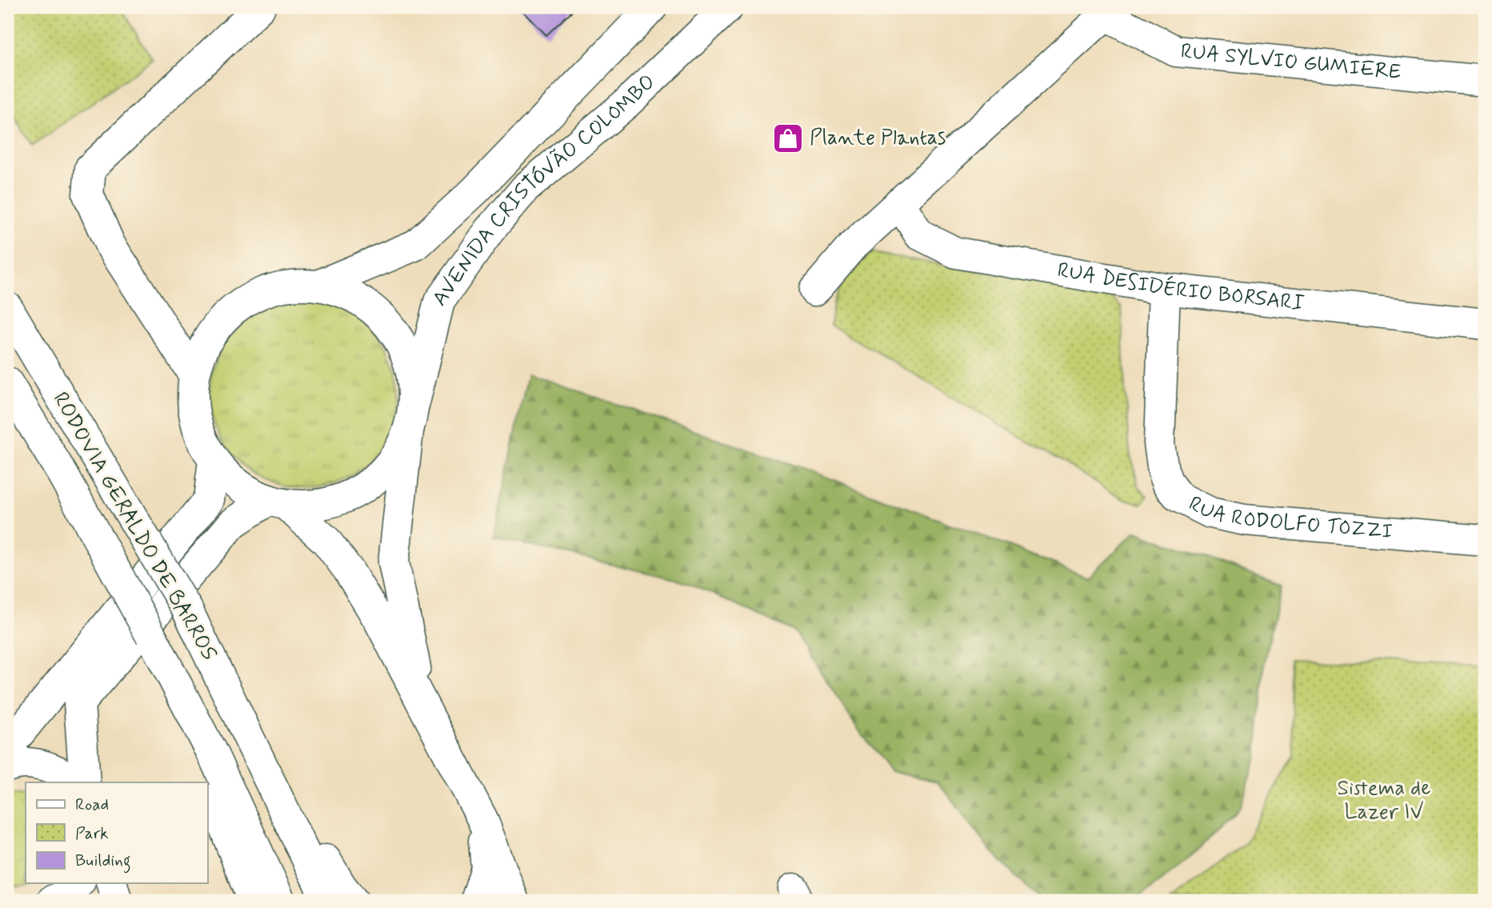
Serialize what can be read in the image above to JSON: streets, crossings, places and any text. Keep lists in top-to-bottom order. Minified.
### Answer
{"streets":{"main road":["RUA SYLVIO GUMIERE","AVENIDA CRISTÓVÃO COLOMBO","RUA DESIDÉRIO BORSARI","RUA RODOLFO TOZZI","RODOVIA GERALDO DE BARROS"]},"crossings":[["RUA DESIDÉRIO BORSARI","RUA RODOLFO TOZZI"]],"parks":["Sistema de Lazer IV"],"places":{"shop":["Plante Plantas"]},"legend":["Road","Park","Building"]}
